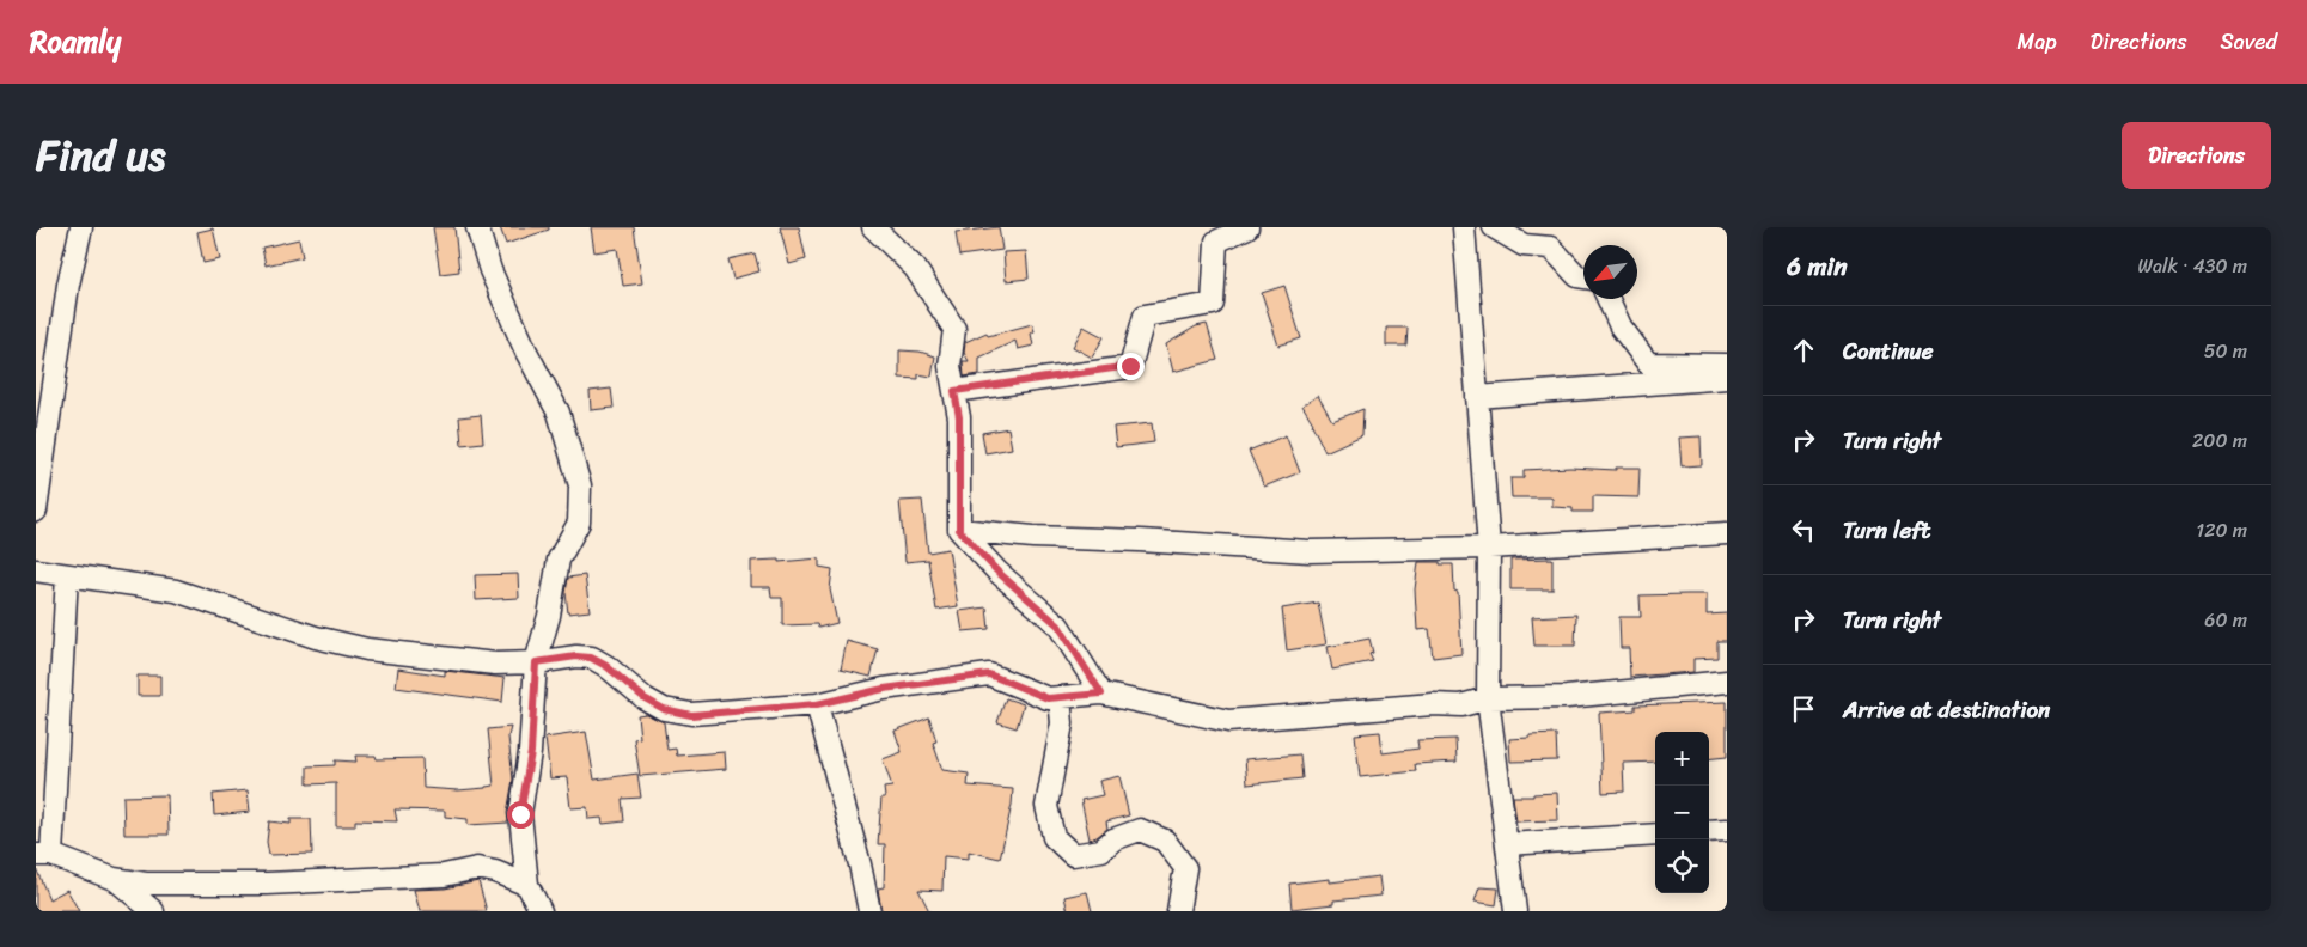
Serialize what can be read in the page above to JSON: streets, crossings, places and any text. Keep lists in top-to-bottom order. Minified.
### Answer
{"north":"bottom left","page":{"header":"Roamly","nav":["Map","Directions","Saved"],"title":"Find us","buttons":"Directions","heading":["6 min","Walk · 430 m"],"list":[["Continue","50 m"],["Turn right","200 m"],["Turn left","120 m"],["Turn right","60 m"],"Arrive at destination"],"map_buttons":["+","−"]}}
